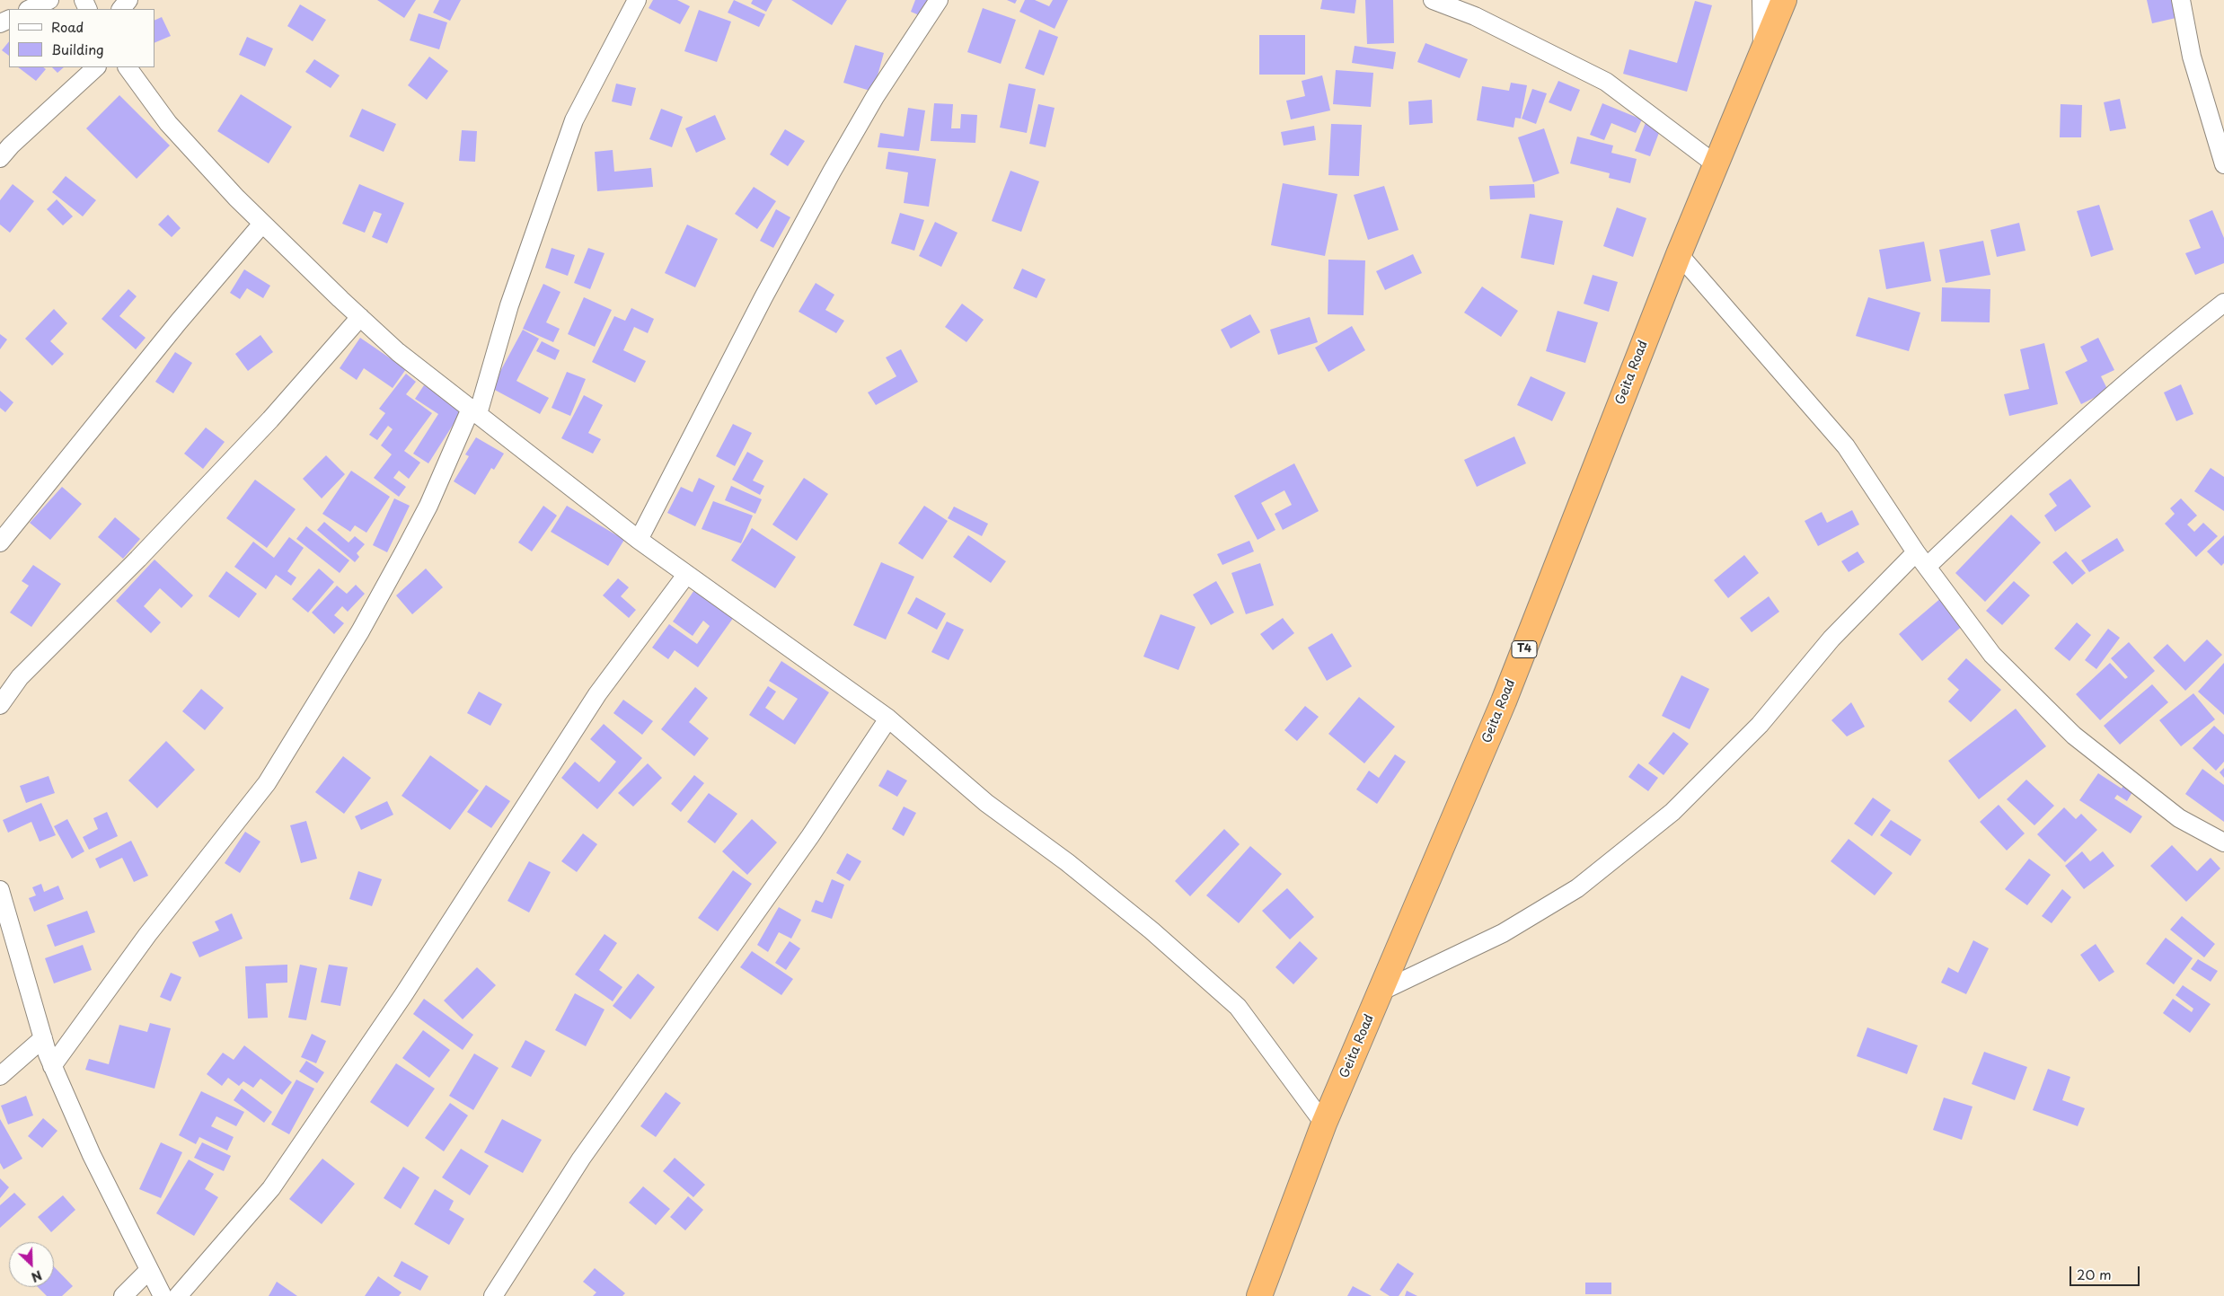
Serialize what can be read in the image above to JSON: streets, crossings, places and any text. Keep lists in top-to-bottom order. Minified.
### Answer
{"streets":{"highway":["Geita Road","T4"]},"legend":["Road","Building"],"scale_bar":"20 m","north":"bottom right"}
